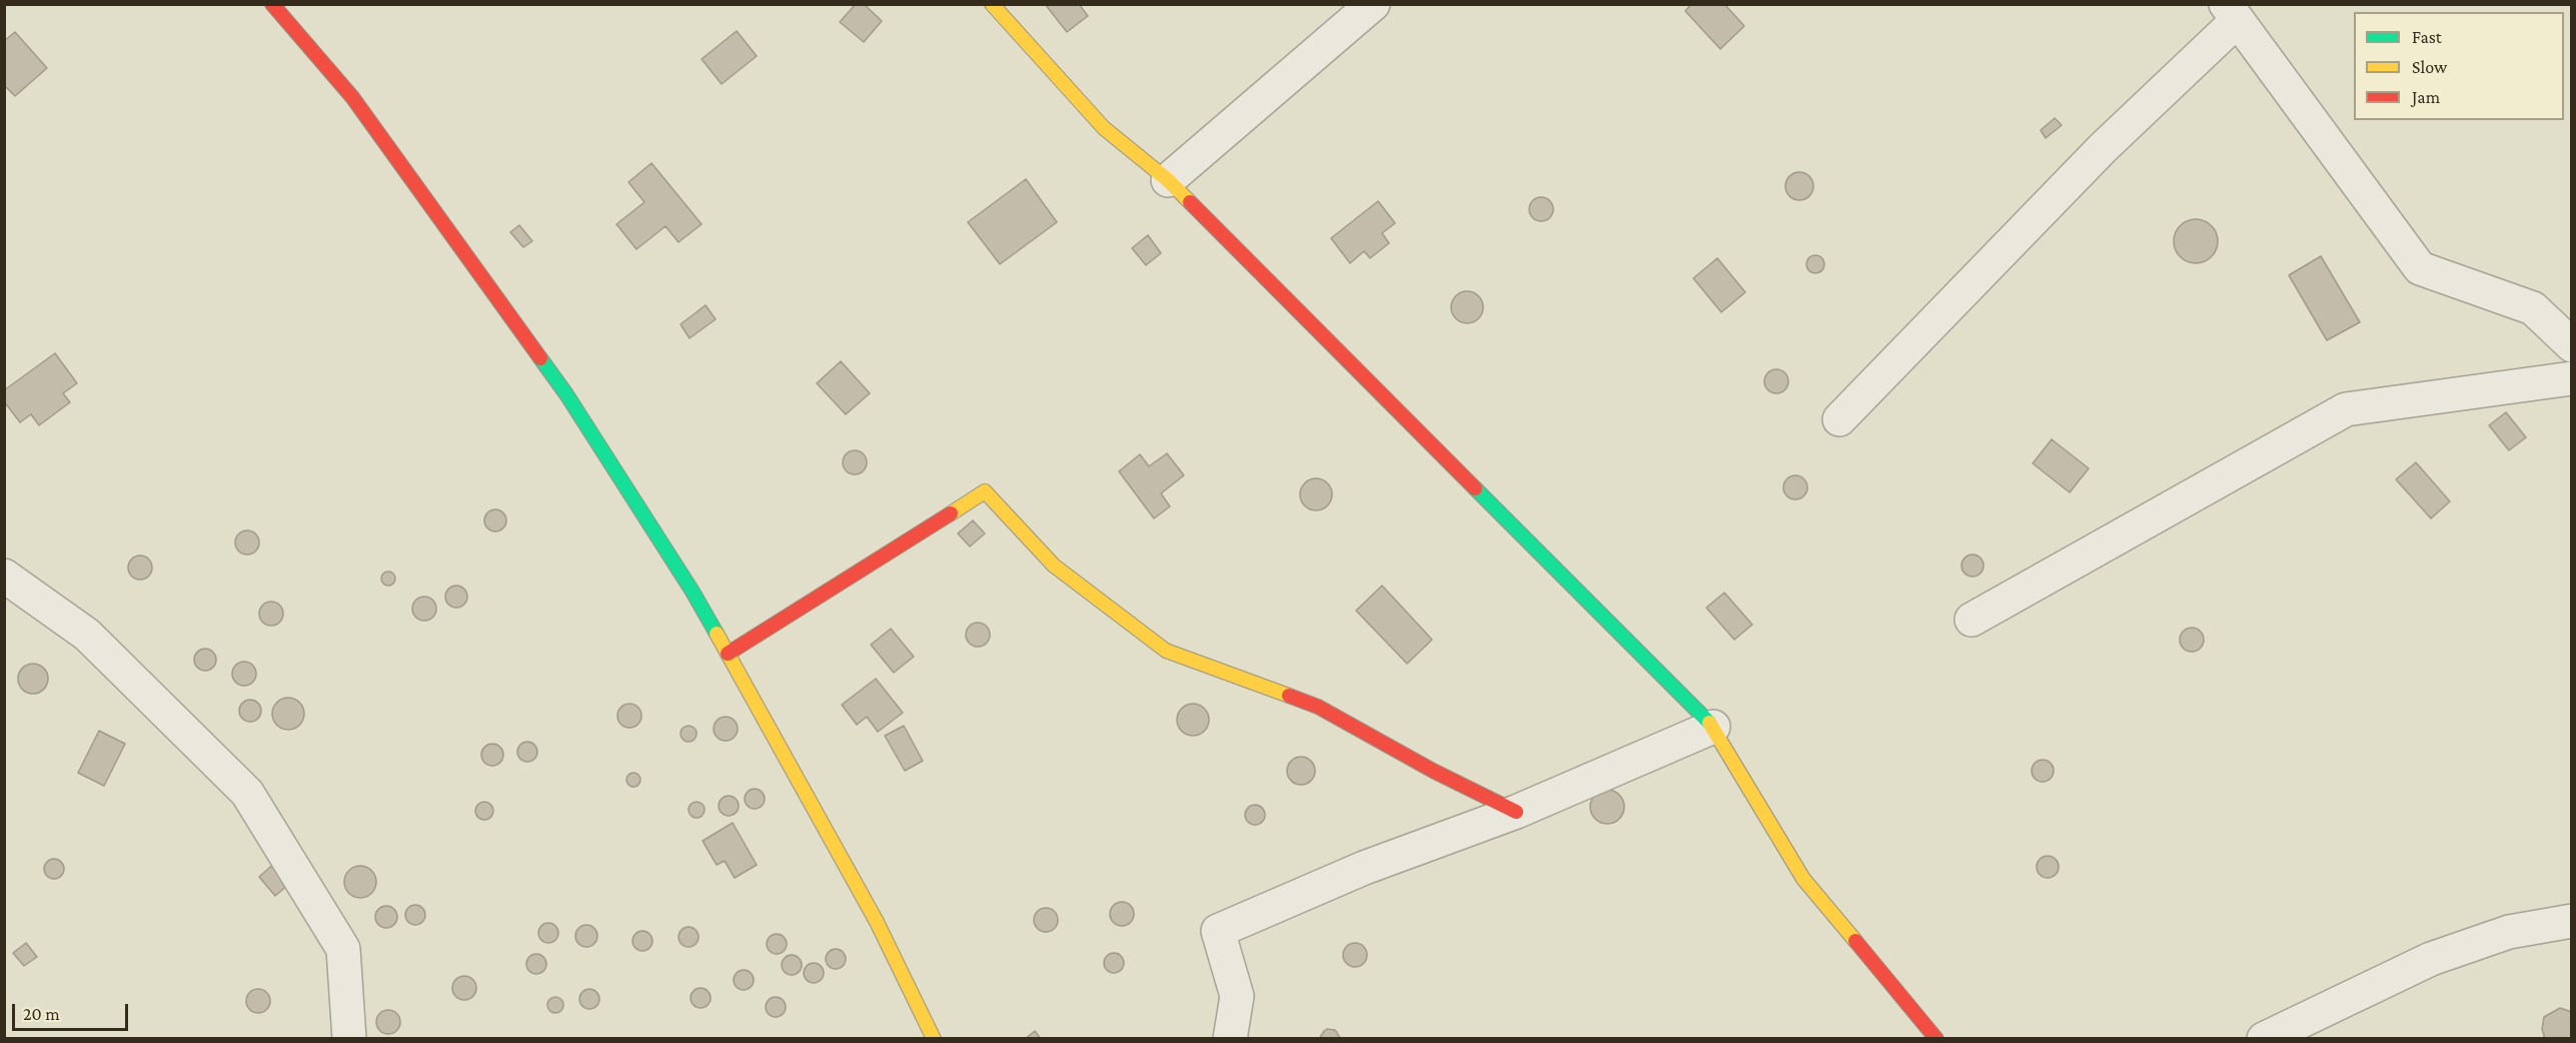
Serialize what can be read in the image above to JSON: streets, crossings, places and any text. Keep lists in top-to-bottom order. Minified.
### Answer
{"legend":["Fast","Slow","Jam"],"scale_bar":"20 m"}
